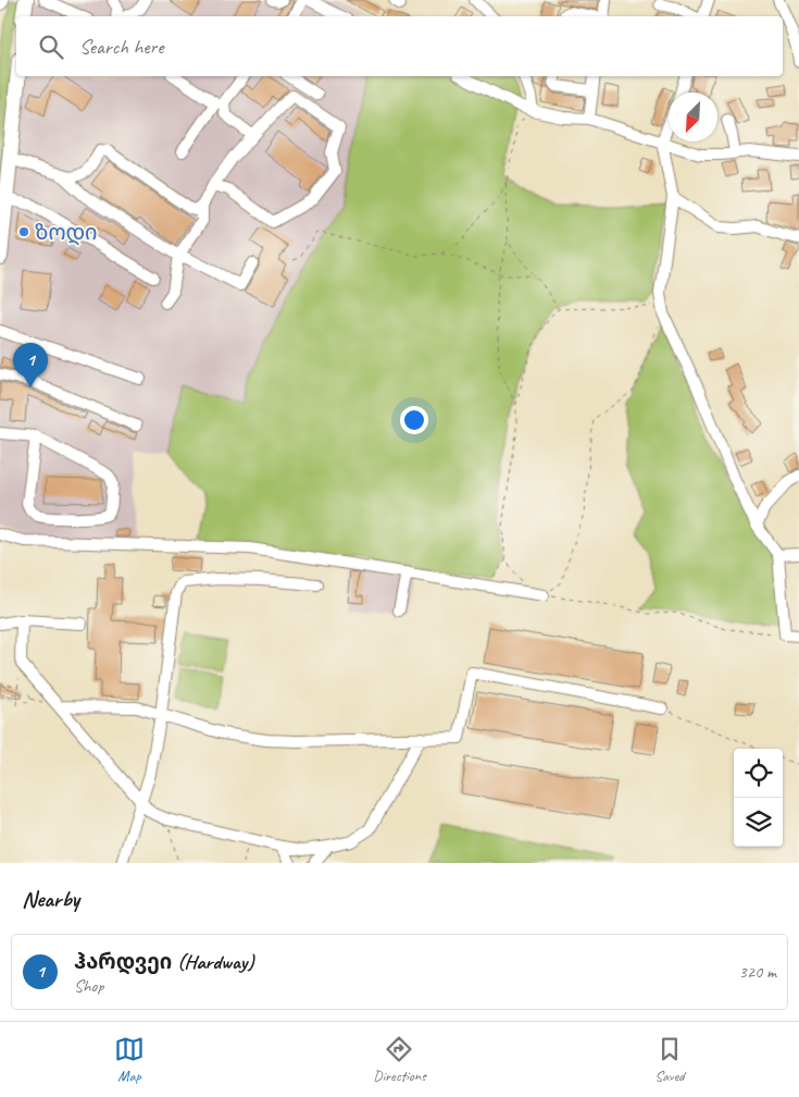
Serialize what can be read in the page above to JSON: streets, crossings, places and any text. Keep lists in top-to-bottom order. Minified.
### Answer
{"places":["ზოდი"],"north":"bottom left","page":{"search":"Search here","pins":"1","heading":"Nearby","list":[{"mark":"1","name":"ჰარდვეი (Hardway)","note":"Shop","value":"320 m"}],"nav":["Map","Directions","Saved"]}}
